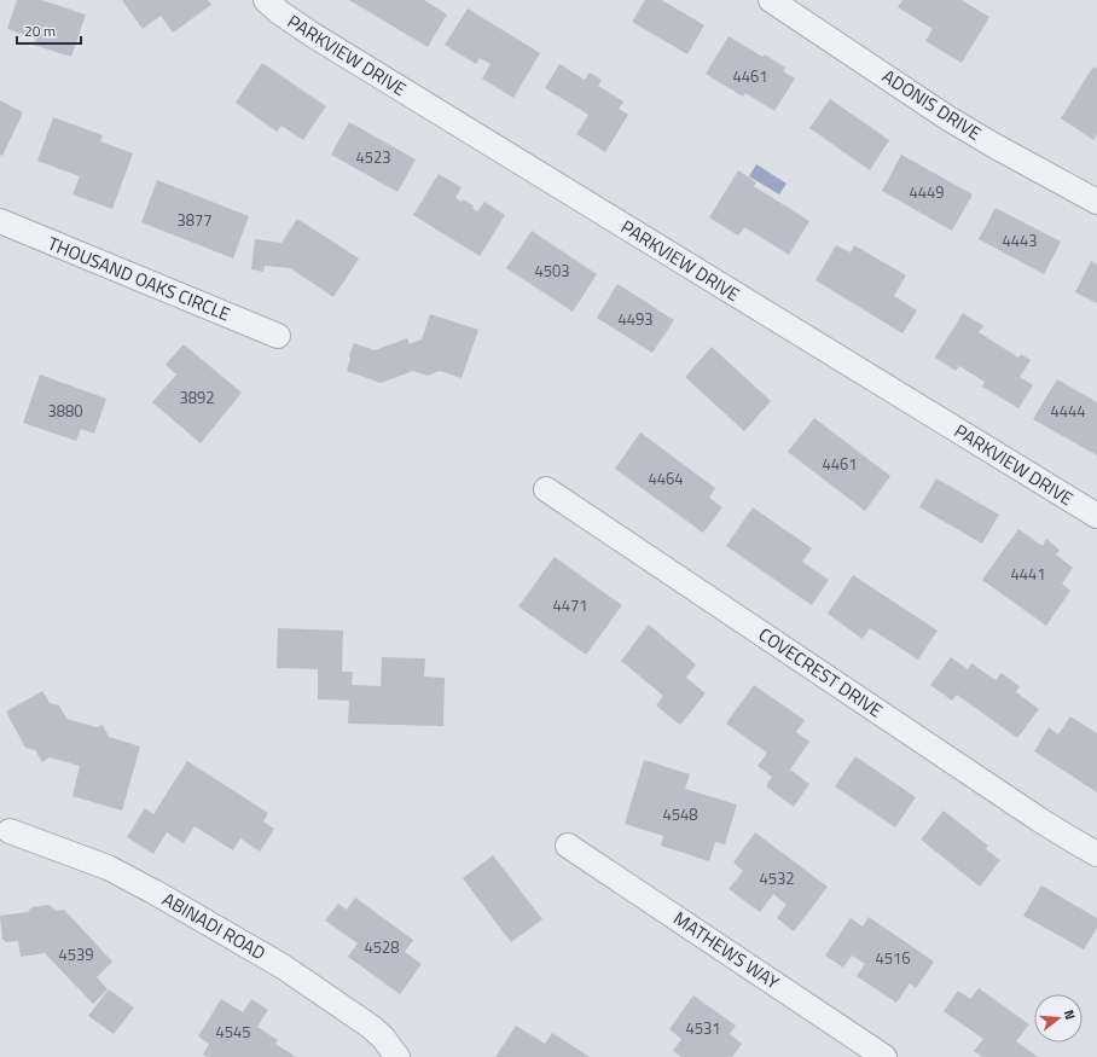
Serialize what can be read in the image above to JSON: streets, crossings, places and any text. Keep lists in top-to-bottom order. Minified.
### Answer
{"streets":{"street":["PARKVIEW DRIVE","ADONIS DRIVE","THOUSAND OAKS CIRCLE","COVECREST DRIVE","ABINADI ROAD","MATHEWS WAY"]},"house_numbers":["4461","4523","4449","3877","4443","4503","4493","3892","3880","4444","4461","4464","4441","4471","4548","4532","4528","4539","4516","4531","4545"],"scale_bar":"20 m","north":"right"}
